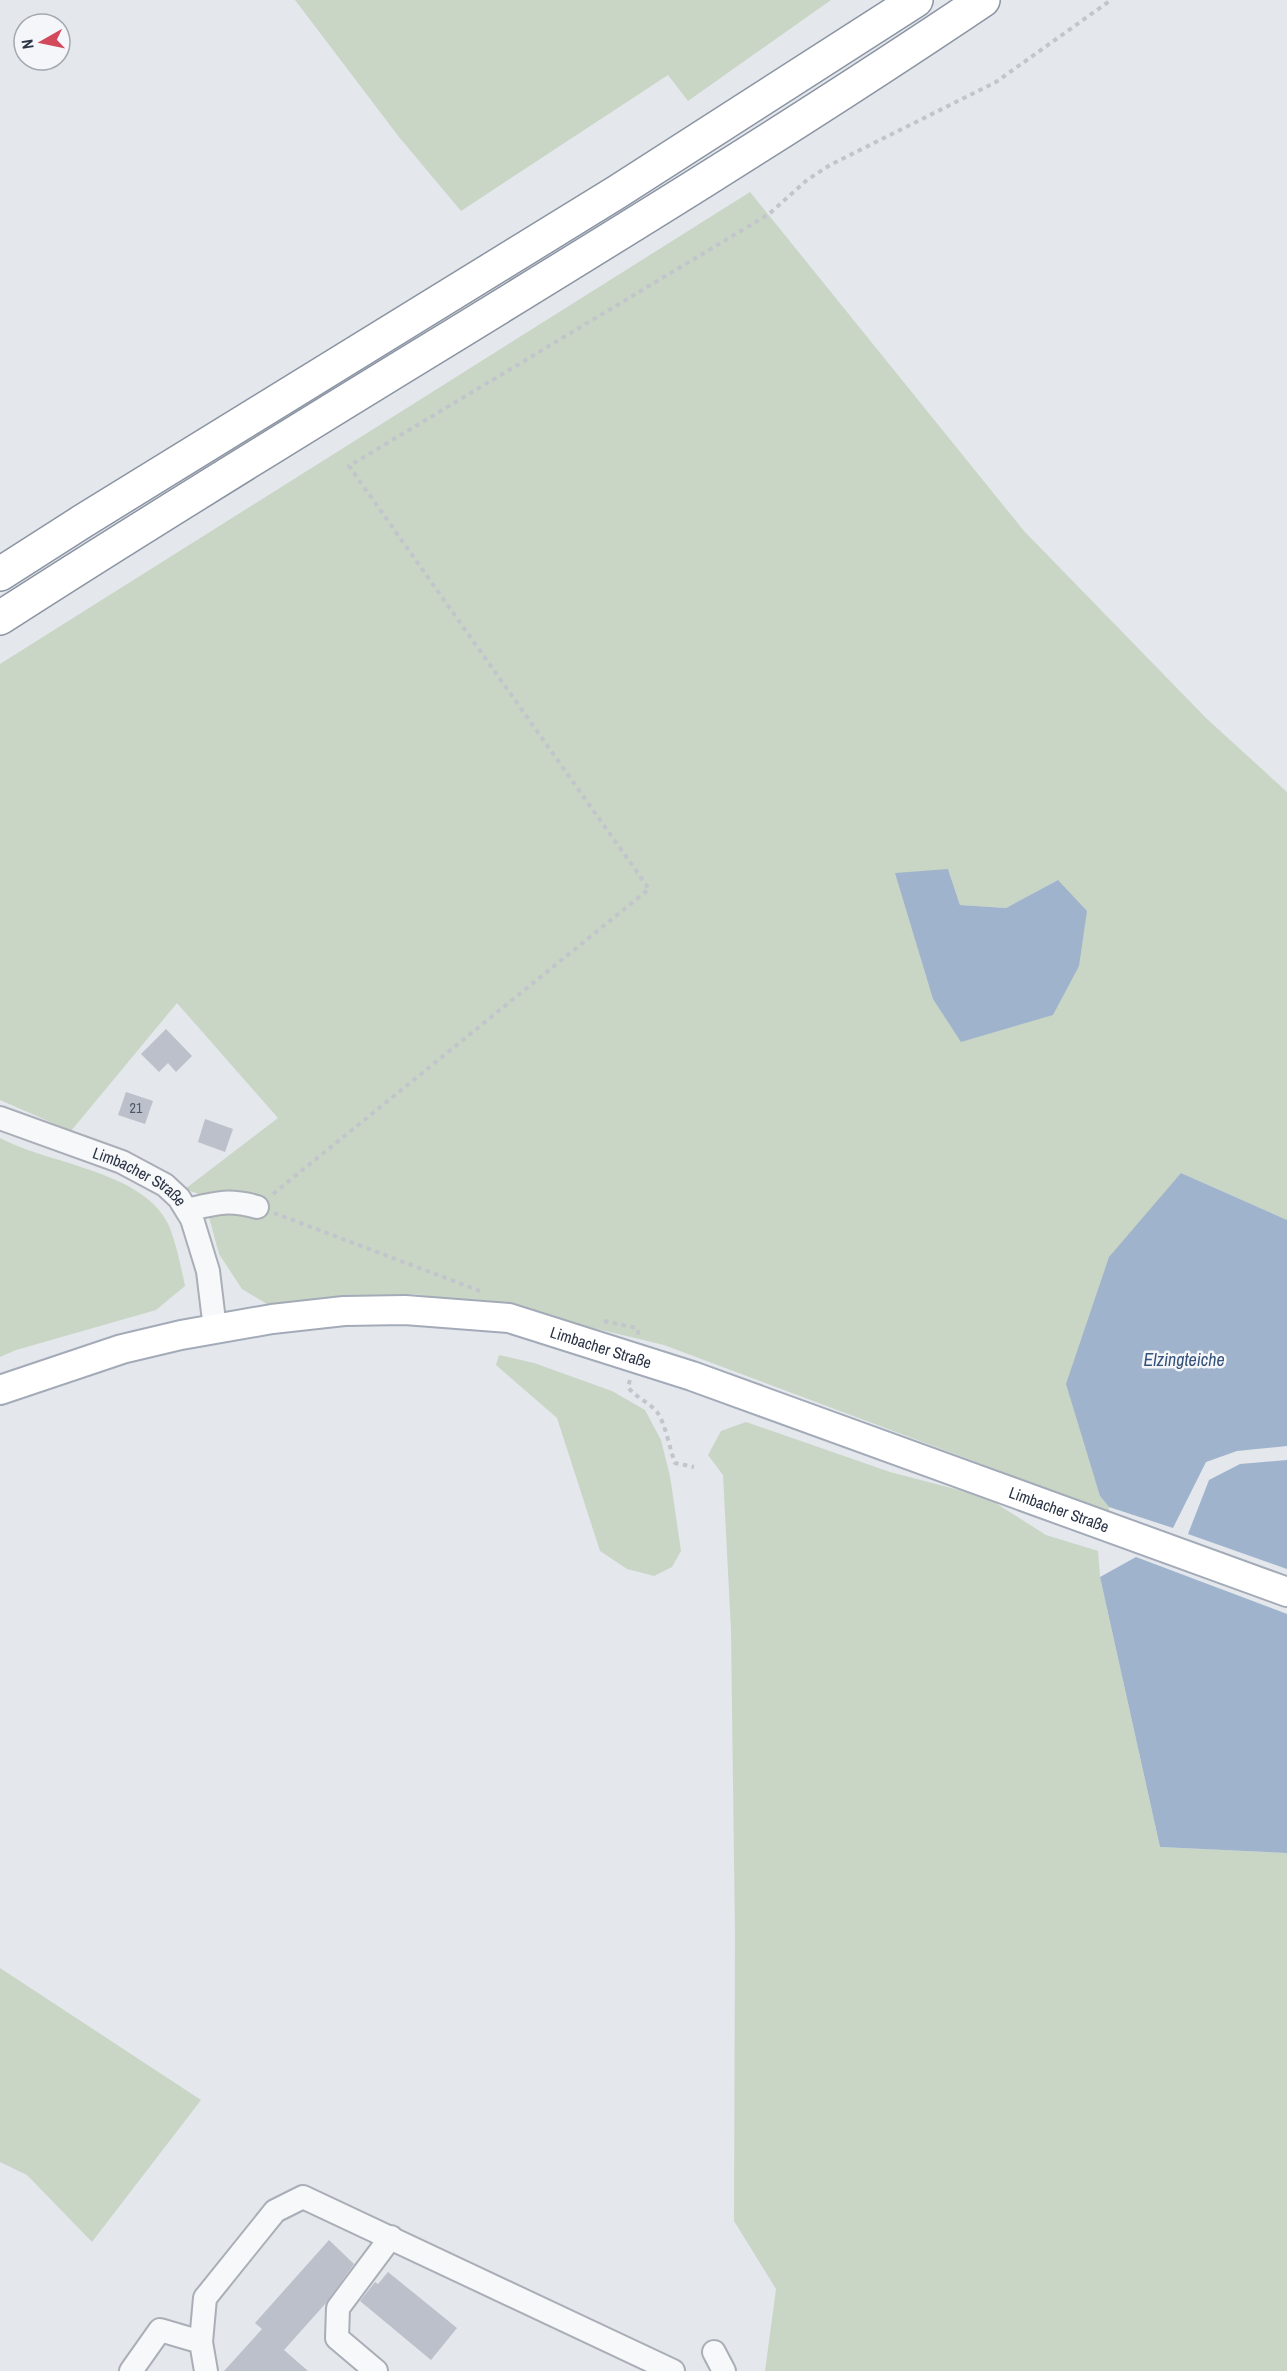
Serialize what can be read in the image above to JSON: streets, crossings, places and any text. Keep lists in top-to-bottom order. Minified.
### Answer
{"streets":{"main road":["Limbacher Straße"]},"water":["Elzingteiche"],"house_numbers":["21"],"north":"left"}
